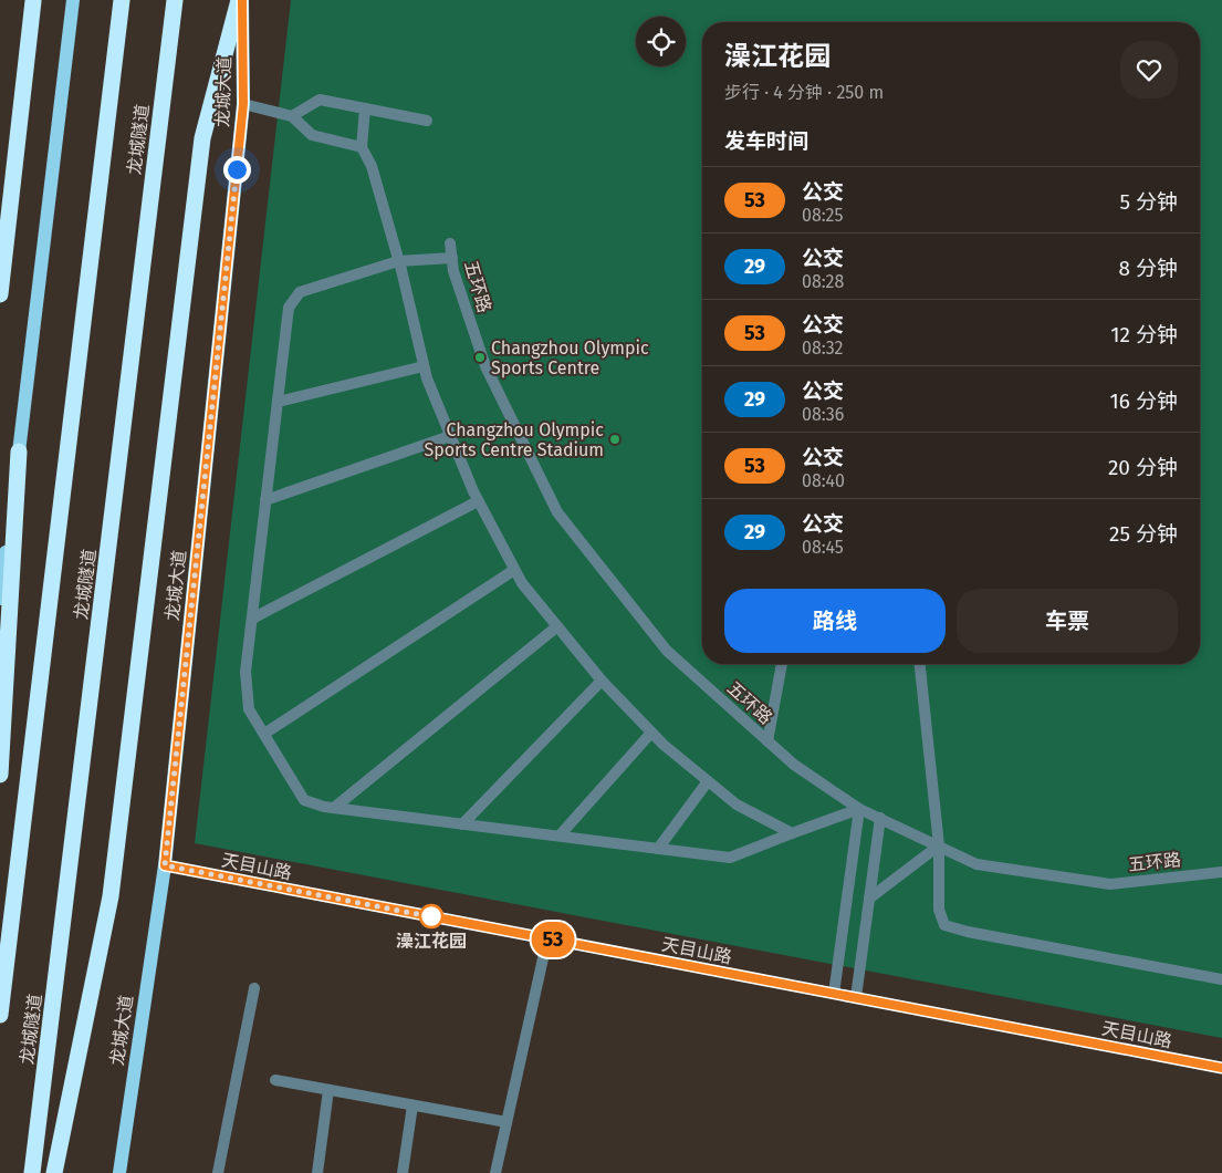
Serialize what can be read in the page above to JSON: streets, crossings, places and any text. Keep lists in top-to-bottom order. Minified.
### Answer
{"streets":{"highway":["龙城隧道"],"main road":["龙城大道"],"street":["天目山路"],"lane":["五环路"]},"crossings":[["龙城大道","天目山路"]],"places":["Changzhou Olympic Sports Centre","Changzhou Olympic Sports Centre Stadium","澡江花园"],"lines":["bus line 53"],"page":{"on_map":"53","heading":[["澡江花园","步行 · 4 分钟 · 250 m"],"发车时间"],"list":[{"mark":"53","name":"公交","note":"08:25","value":"5 分钟"},{"mark":"29","name":"公交","note":"08:28","value":"8 分钟"},{"mark":"53","name":"公交","note":"08:32","value":"12 分钟"},{"mark":"29","name":"公交","note":"08:36","value":"16 分钟"},{"mark":"53","name":"公交","note":"08:40","value":"20 分钟"},{"mark":"29","name":"公交","note":"08:45","value":"25 分钟"}],"buttons":["路线","车票"]}}
